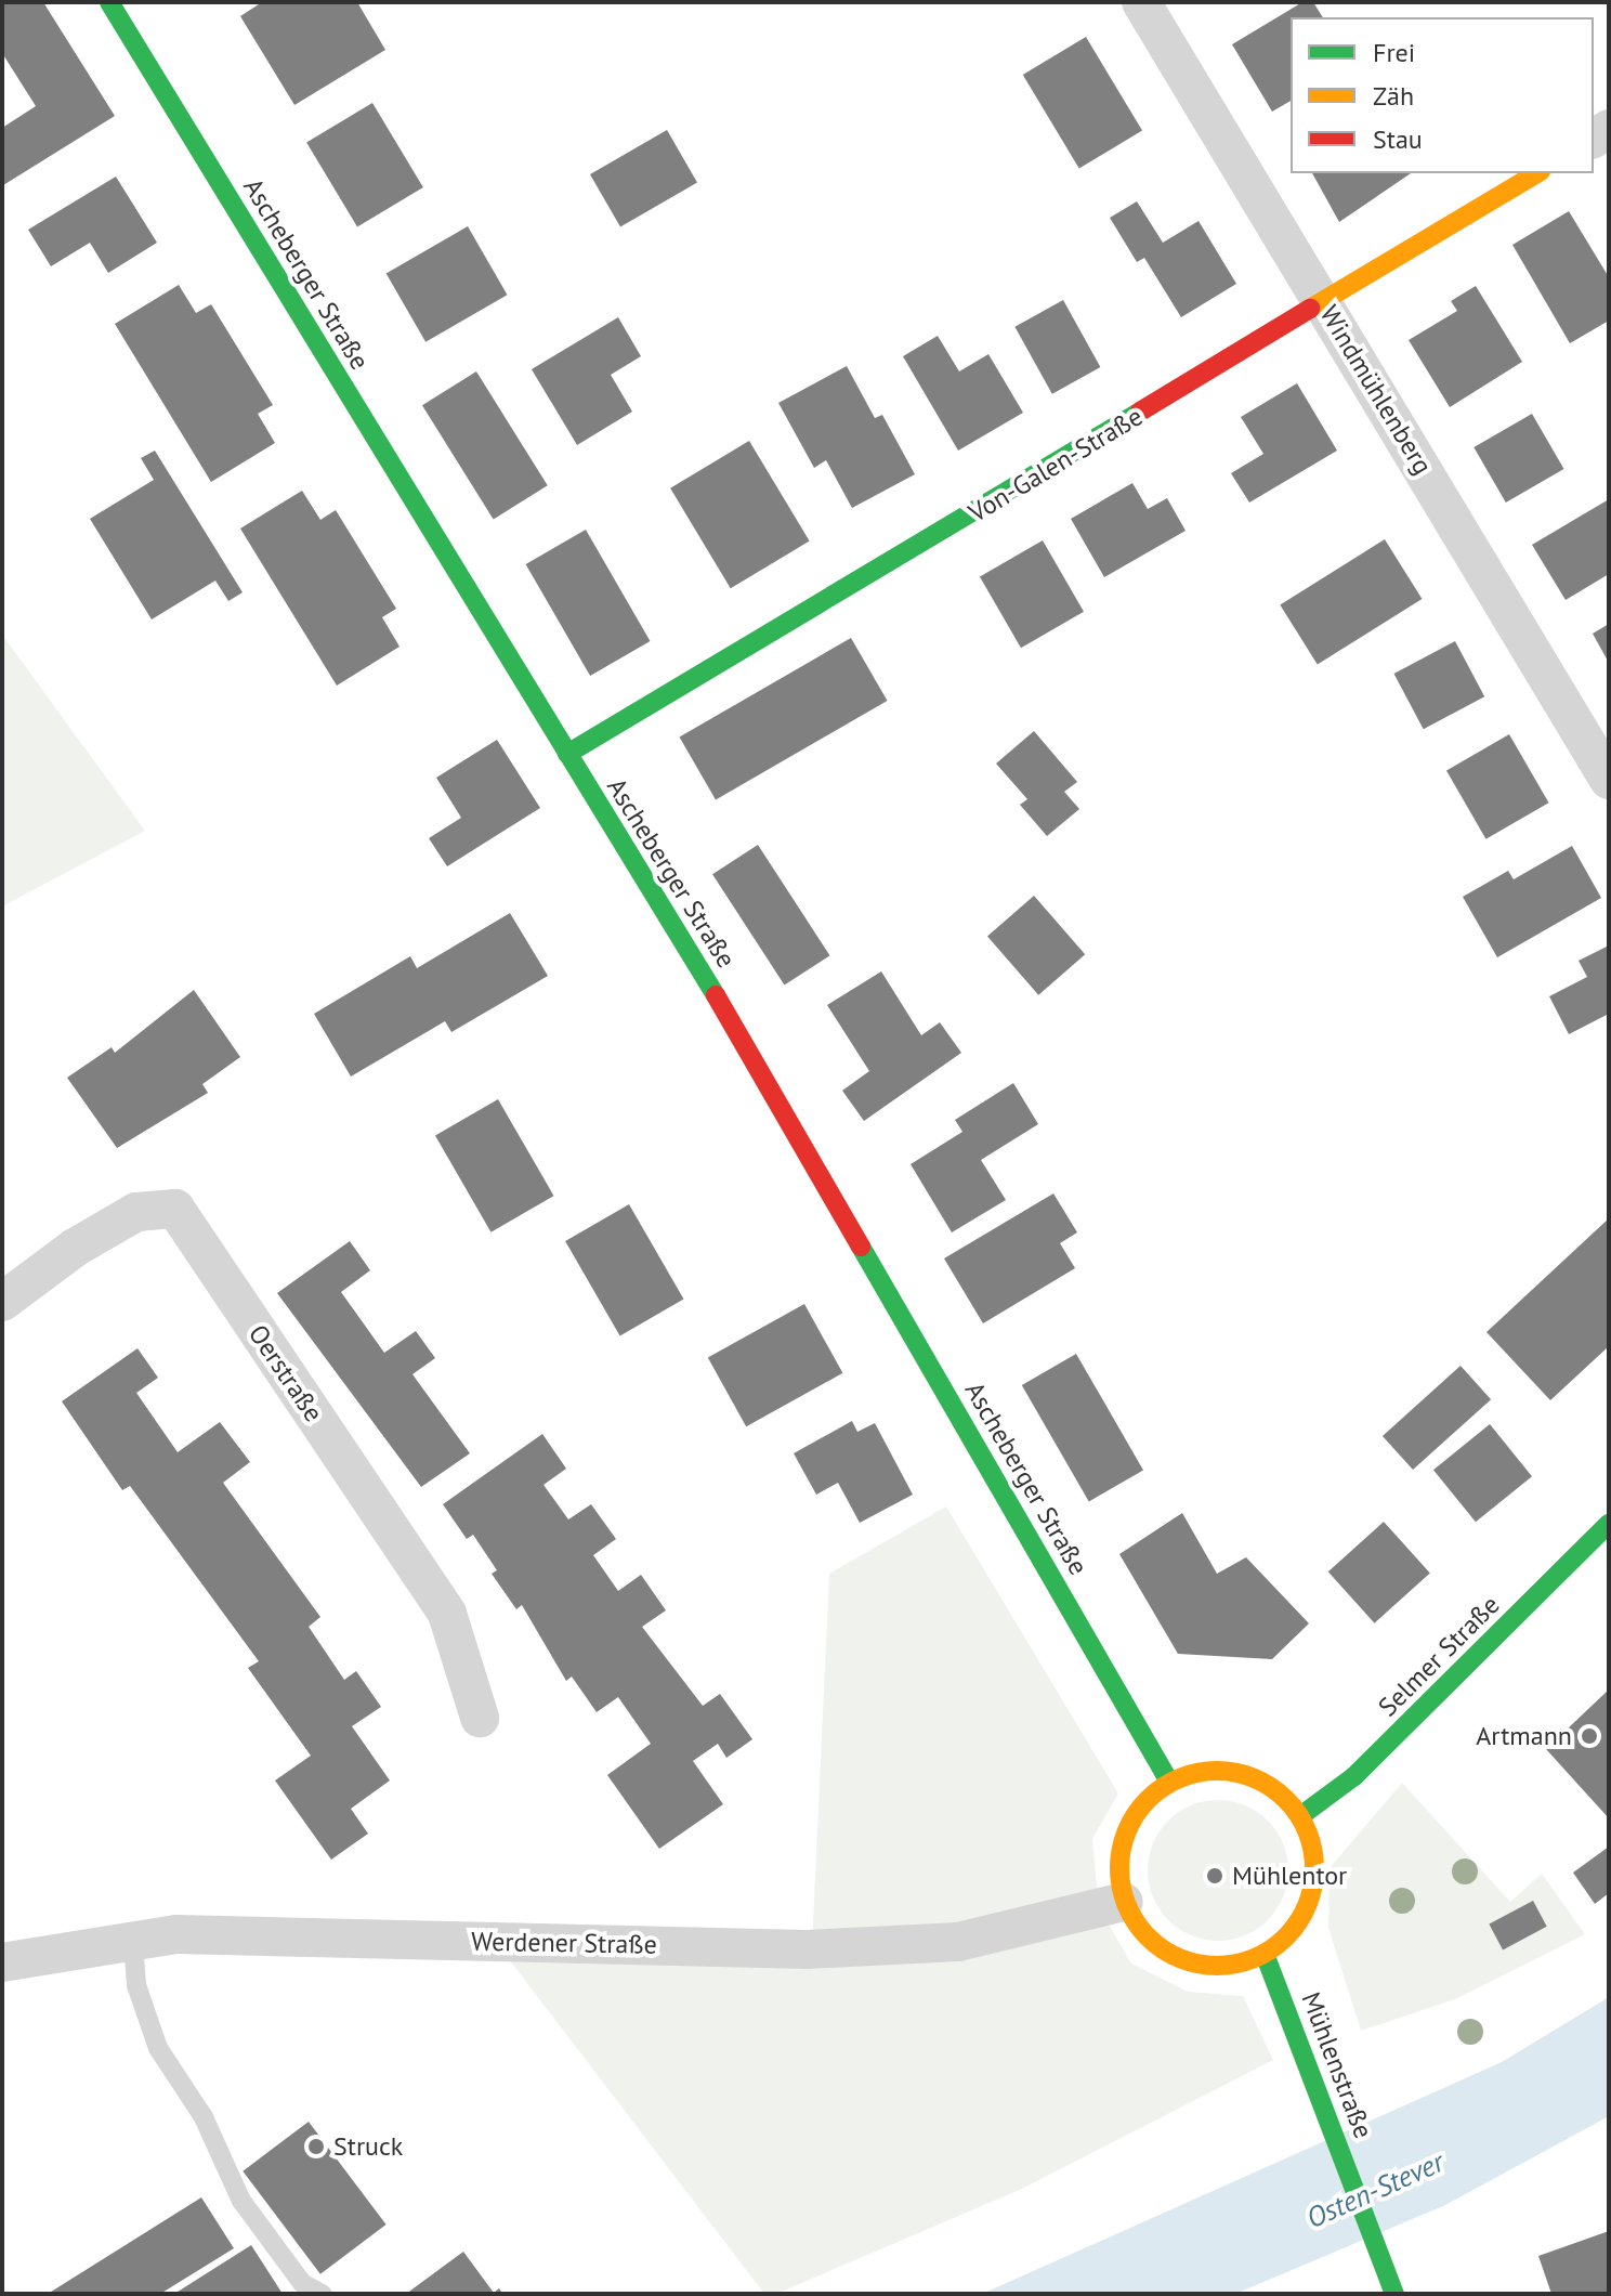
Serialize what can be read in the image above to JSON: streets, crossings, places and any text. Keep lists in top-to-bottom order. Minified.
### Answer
{"streets":{"street":["Ascheberger Straße","Windmühlenberg","Von-Galen-Straße","Oerstraße","Selmer Straße","Werdener Straße","Mühlenstraße"]},"crossings":[["Ascheberger Straße","Von-Galen-Straße"],["Ascheberger Straße","Selmer Straße"],["Ascheberger Straße","Werdener Straße"],["Ascheberger Straße","Mühlenstraße"],["Windmühlenberg","Von-Galen-Straße"],["Selmer Straße","Werdener Straße"],["Selmer Straße","Mühlenstraße"],["Werdener Straße","Mühlenstraße"]],"water":["Osten-Stever"],"places":["Artmann","Mühlentor","Struck"],"legend":["Frei","Zäh","Stau"]}
